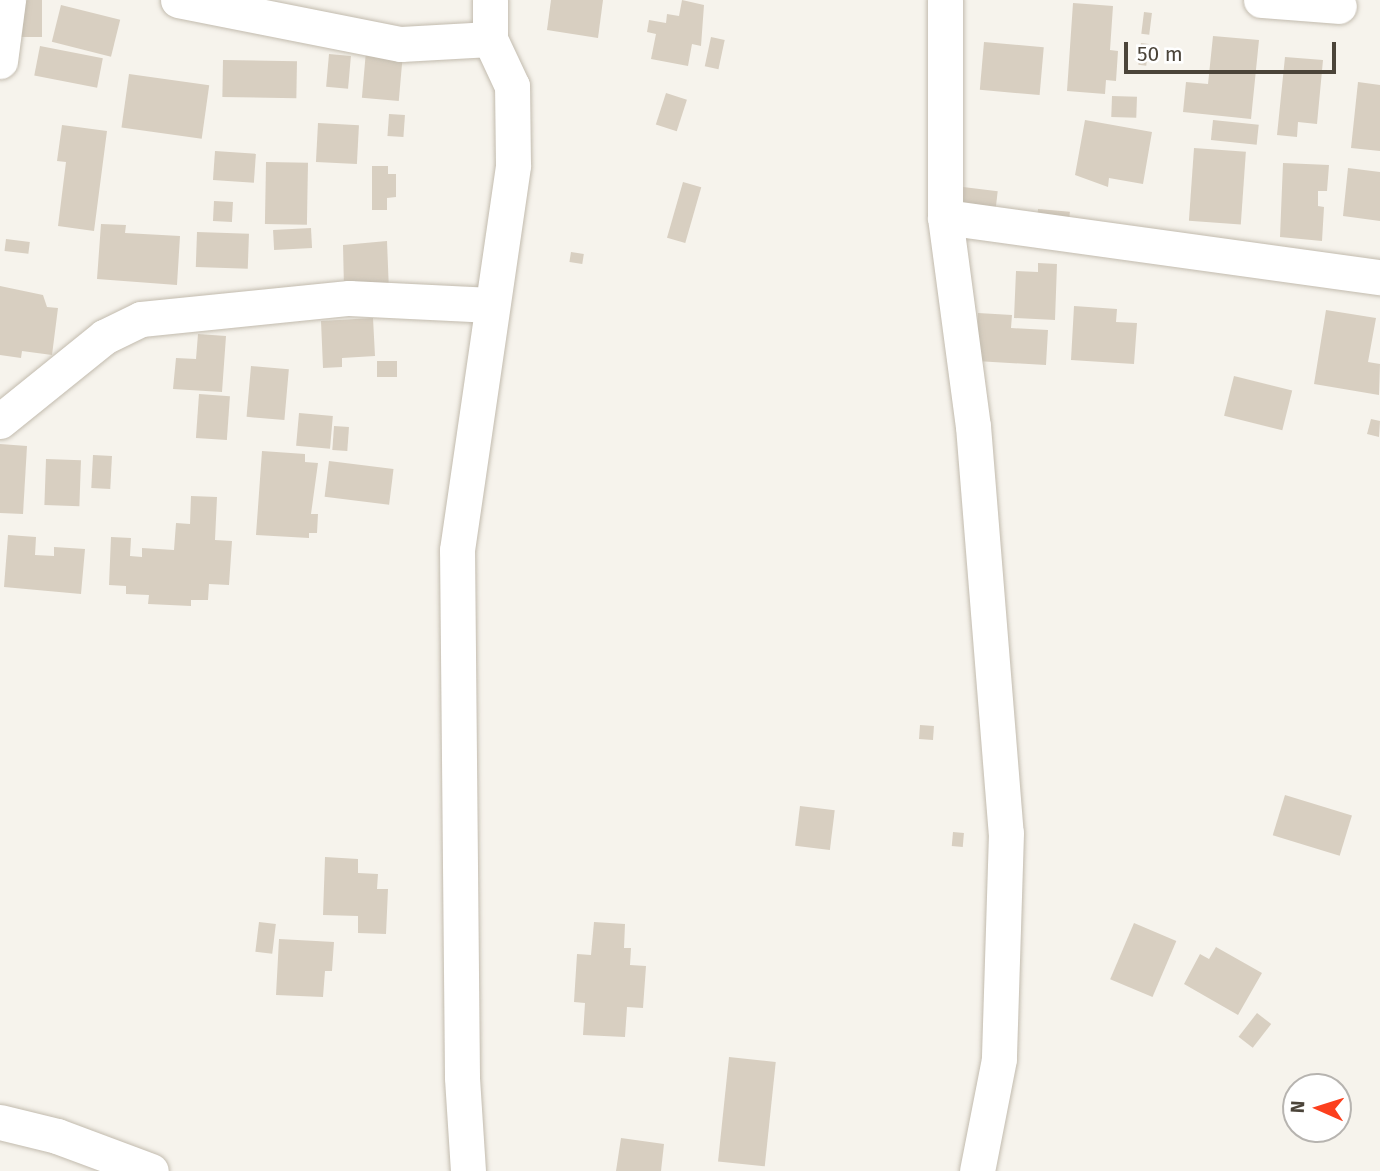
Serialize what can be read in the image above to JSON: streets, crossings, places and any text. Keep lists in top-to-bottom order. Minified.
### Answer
{"scale_bar":"50 m","north":"left"}
